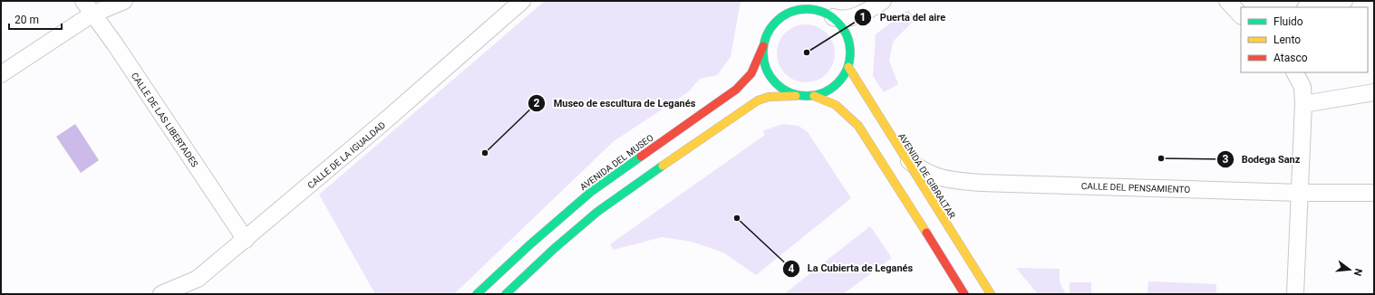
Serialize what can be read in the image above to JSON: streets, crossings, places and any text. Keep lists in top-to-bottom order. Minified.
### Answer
{"streets":{"main road":["AVENIDA DEL MUSEO","AVENIDA DE GIBRALTAR"],"street":["CALLE DE LAS LIBERTADES","CALLE DE LA IGUALDAD","CALLE DEL PENSAMIENTO"]},"crossings":[["CALLE DE LAS LIBERTADES","CALLE DE LA IGUALDAD"],["AVENIDA DEL MUSEO","AVENIDA DE GIBRALTAR"],["AVENIDA DE GIBRALTAR","CALLE DEL PENSAMIENTO"]],"places":["Puerta del aire","Museo de escultura de Leganés","Bodega Sanz","La Cubierta de Leganés"],"legend":["Fluido","Lento","Atasco"],"scale_bar":"20 m","north":"right"}
